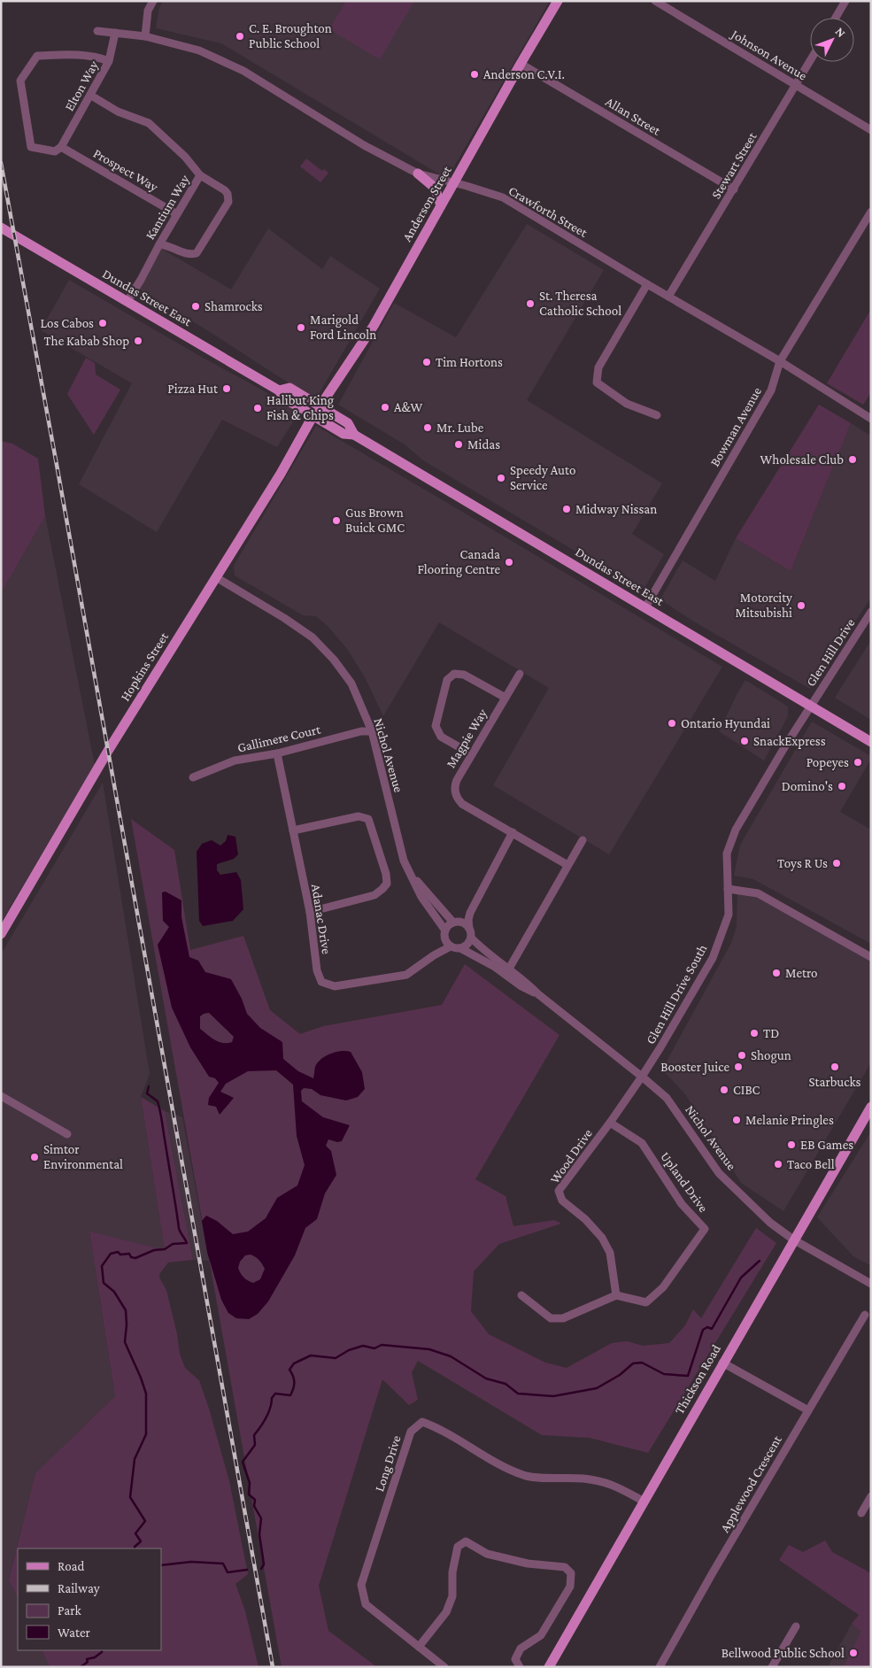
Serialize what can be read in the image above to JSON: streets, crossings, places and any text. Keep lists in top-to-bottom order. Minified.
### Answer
{"streets":{"main road":["Anderson Street","Dundas Street East","Hopkins Street","Thickson Road"],"street":["Johnson Avenue","Elton Way","Allan Street","Stewart Street","Prospect Way","Kantium Way","Crawforth Street","Bowman Avenue","Glen Hill Drive","Gallimere Court","Magpie Way","Nichol Avenue","Adanac Drive","Glen Hill Drive South","Wood Drive","Upland Drive","Long Drive","Applewood Crescent"]},"crossings":[["Johnson Avenue","Stewart Street"],["Elton Way","Prospect Way"],["Elton Way","Kantium Way"],["Elton Way","Crawforth Street"],["Allan Street","Stewart Street"],["Allan Street","Anderson Street"],["Stewart Street","Crawforth Street"],["Prospect Way","Kantium Way"],["Anderson Street","Crawforth Street"],["Anderson Street","Dundas Street East"],["Anderson Street","Hopkins Street"],["Kantium Way","Dundas Street East"],["Crawforth Street","Bowman Avenue"],["Dundas Street East","Bowman Avenue"],["Dundas Street East","Glen Hill Drive"],["Dundas Street East","Hopkins Street"],["Dundas Street East","Glen Hill Drive South"],["Glen Hill Drive","Glen Hill Drive South"],["Hopkins Street","Nichol Avenue"],["Gallimere Court","Nichol Avenue"],["Gallimere Court","Adanac Drive"],["Nichol Avenue","Adanac Drive"],["Nichol Avenue","Glen Hill Drive South"],["Nichol Avenue","Wood Drive"],["Nichol Avenue","Thickson Road"],["Glen Hill Drive South","Wood Drive"],["Wood Drive","Upland Drive"],["Thickson Road","Long Drive"]],"places":["C. E. Broughton Public School","Anderson C.V.I.","St. Theresa Catholic School","Shamrocks","Los Cabos","Marigold Ford Lincoln","The Kabab Shop","Tim Hortons","Pizza Hut","A&W","Halibut King Fish & Chips","Mr. Lube","Midas","Wholesale Club","Speedy Auto Service","Midway Nissan","Gus Brown Buick GMC","Canada Flooring Centre","Motorcity Mitsubishi","Ontario Hyundai","SnackExpress","Popeyes","Domino's","Toys R Us","Metro","TD","Shogun","Booster Juice","Starbucks","CIBC","Melanie Pringles","EB Games","Simtor Environmental","Taco Bell","Bellwood Public School"],"legend":["Road","Railway","Park","Water"],"north":"top right"}
